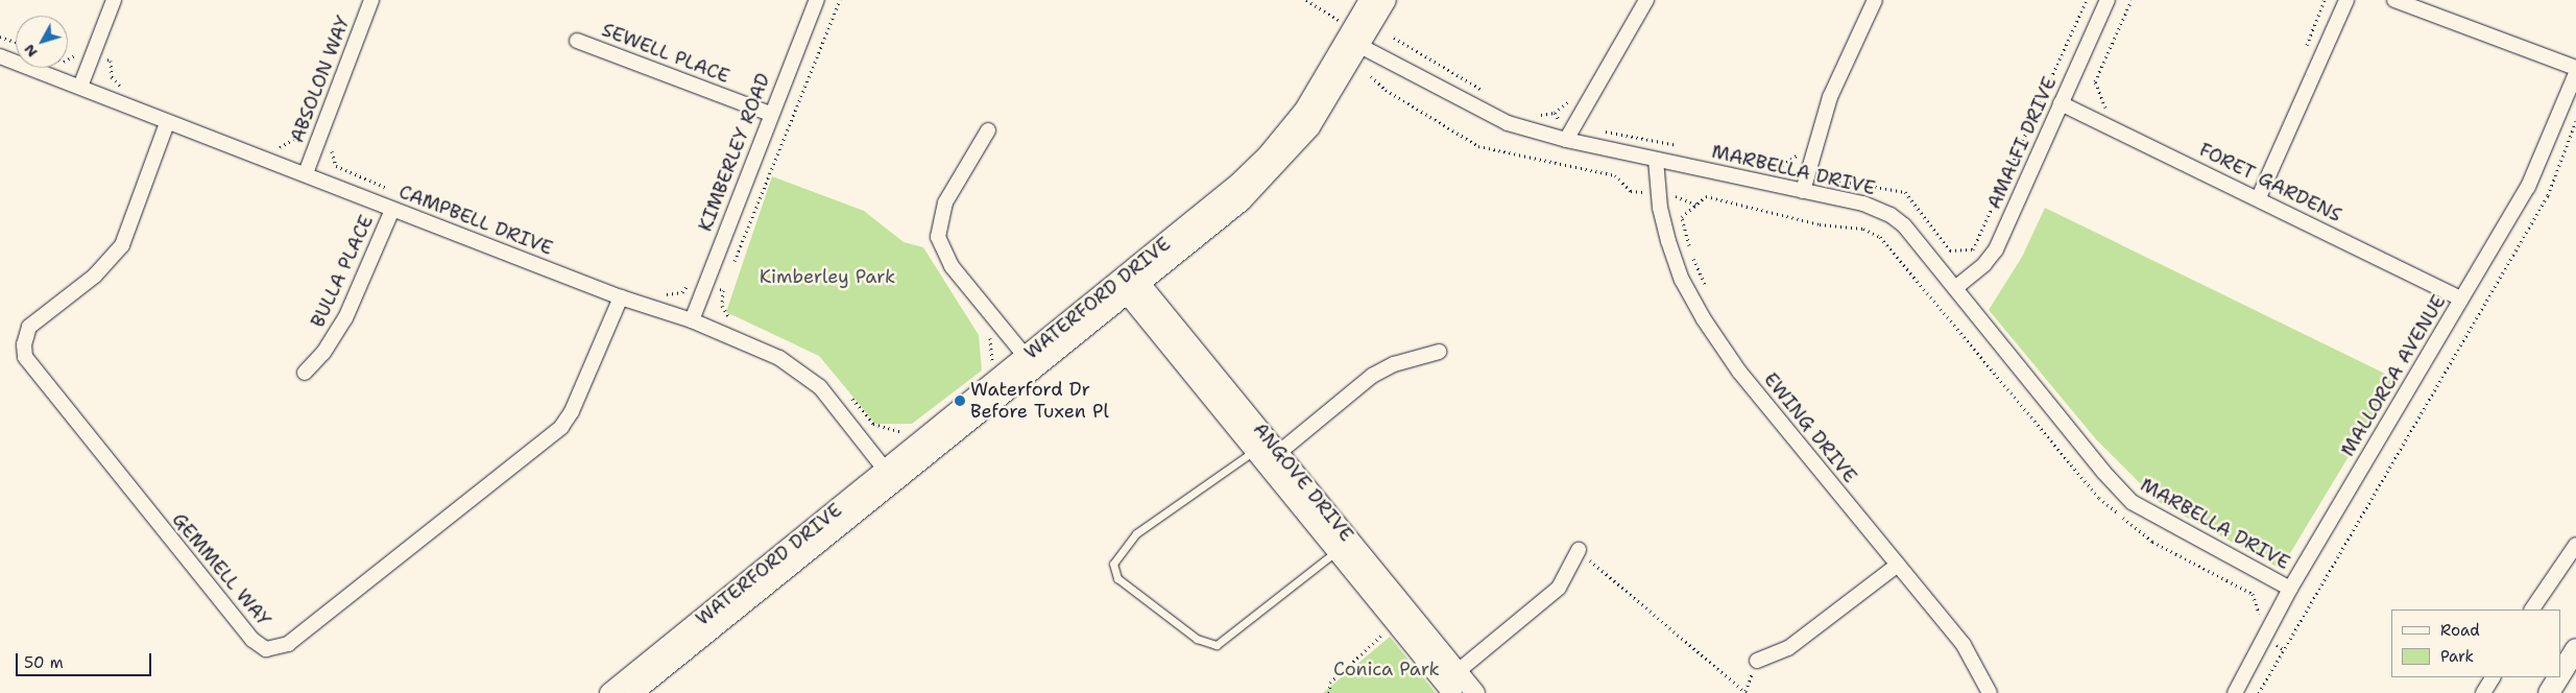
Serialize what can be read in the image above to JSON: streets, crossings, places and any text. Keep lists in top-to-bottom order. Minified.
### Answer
{"streets":{"street":["SEWELL PLACE","ABSOLON WAY","AMALFI DRIVE","KIMBERLEY ROAD","MARBELLA DRIVE","FORET GARDENS","CAMPBELL DRIVE","BULLA PLACE","WATERFORD DRIVE","MALLORCA AVENUE","EWING DRIVE","ANGOVE DRIVE","GEMMELL WAY"]},"crossings":[["SEWELL PLACE","KIMBERLEY ROAD"],["ABSOLON WAY","CAMPBELL DRIVE"],["AMALFI DRIVE","MARBELLA DRIVE"],["AMALFI DRIVE","FORET GARDENS"],["KIMBERLEY ROAD","CAMPBELL DRIVE"],["MARBELLA DRIVE","WATERFORD DRIVE"],["MARBELLA DRIVE","MALLORCA AVENUE"],["MARBELLA DRIVE","EWING DRIVE"],["FORET GARDENS","MALLORCA AVENUE"],["CAMPBELL DRIVE","BULLA PLACE"],["CAMPBELL DRIVE","WATERFORD DRIVE"],["CAMPBELL DRIVE","GEMMELL WAY"],["WATERFORD DRIVE","ANGOVE DRIVE"]],"parks":["Kimberley Park","Conica Park"],"places":["Waterford Dr Before Tuxen Pl"],"legend":["Road","Park"],"scale_bar":"50 m","north":"bottom left"}
